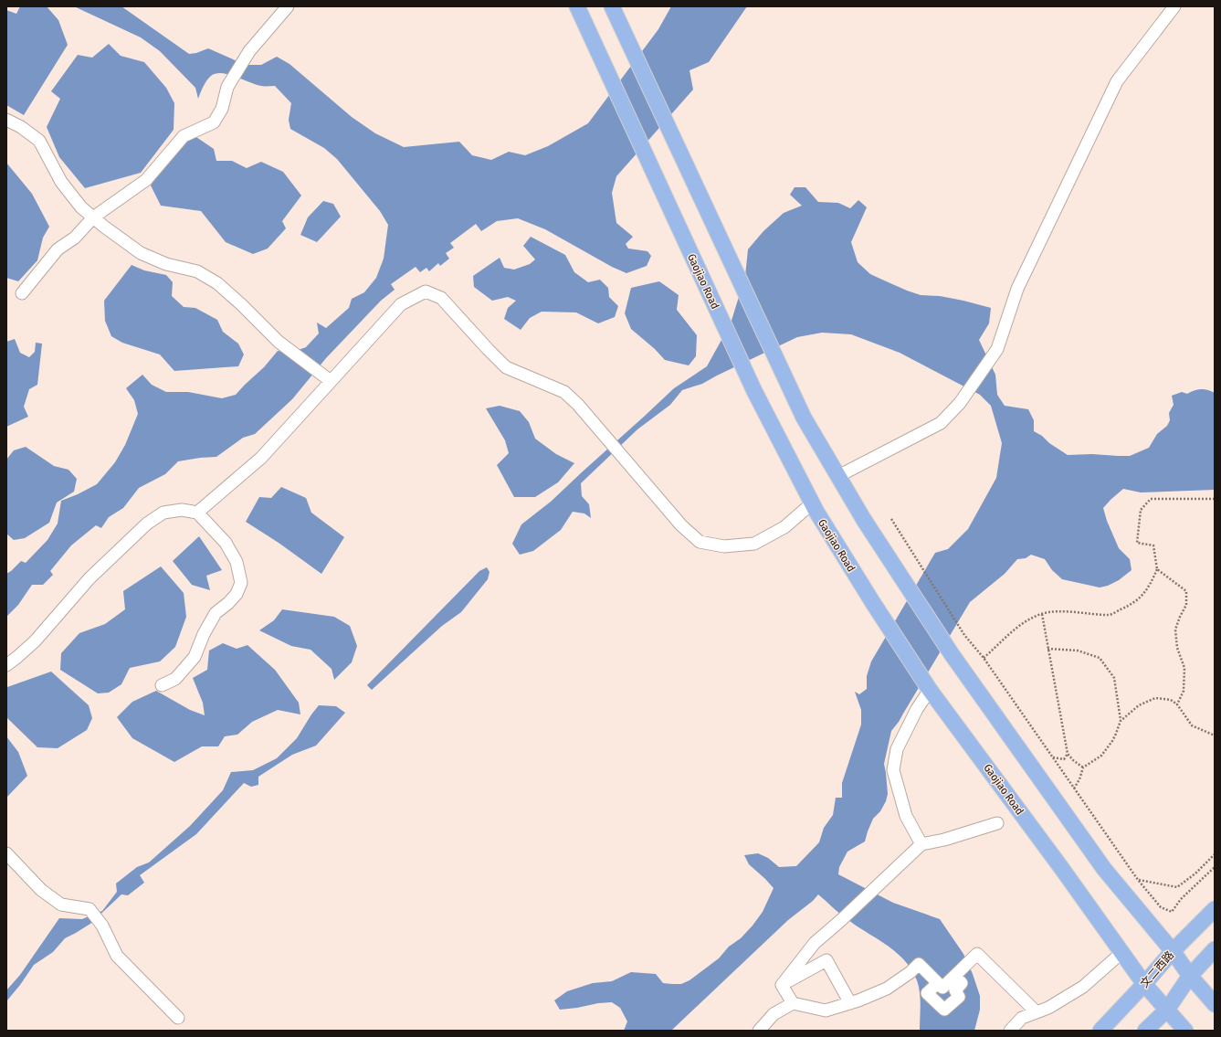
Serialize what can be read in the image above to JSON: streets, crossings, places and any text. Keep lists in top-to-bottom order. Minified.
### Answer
{"streets":{"main road":["Gaojiao Road","文二西路"]},"crossings":[["Gaojiao Road","文二西路"]]}
